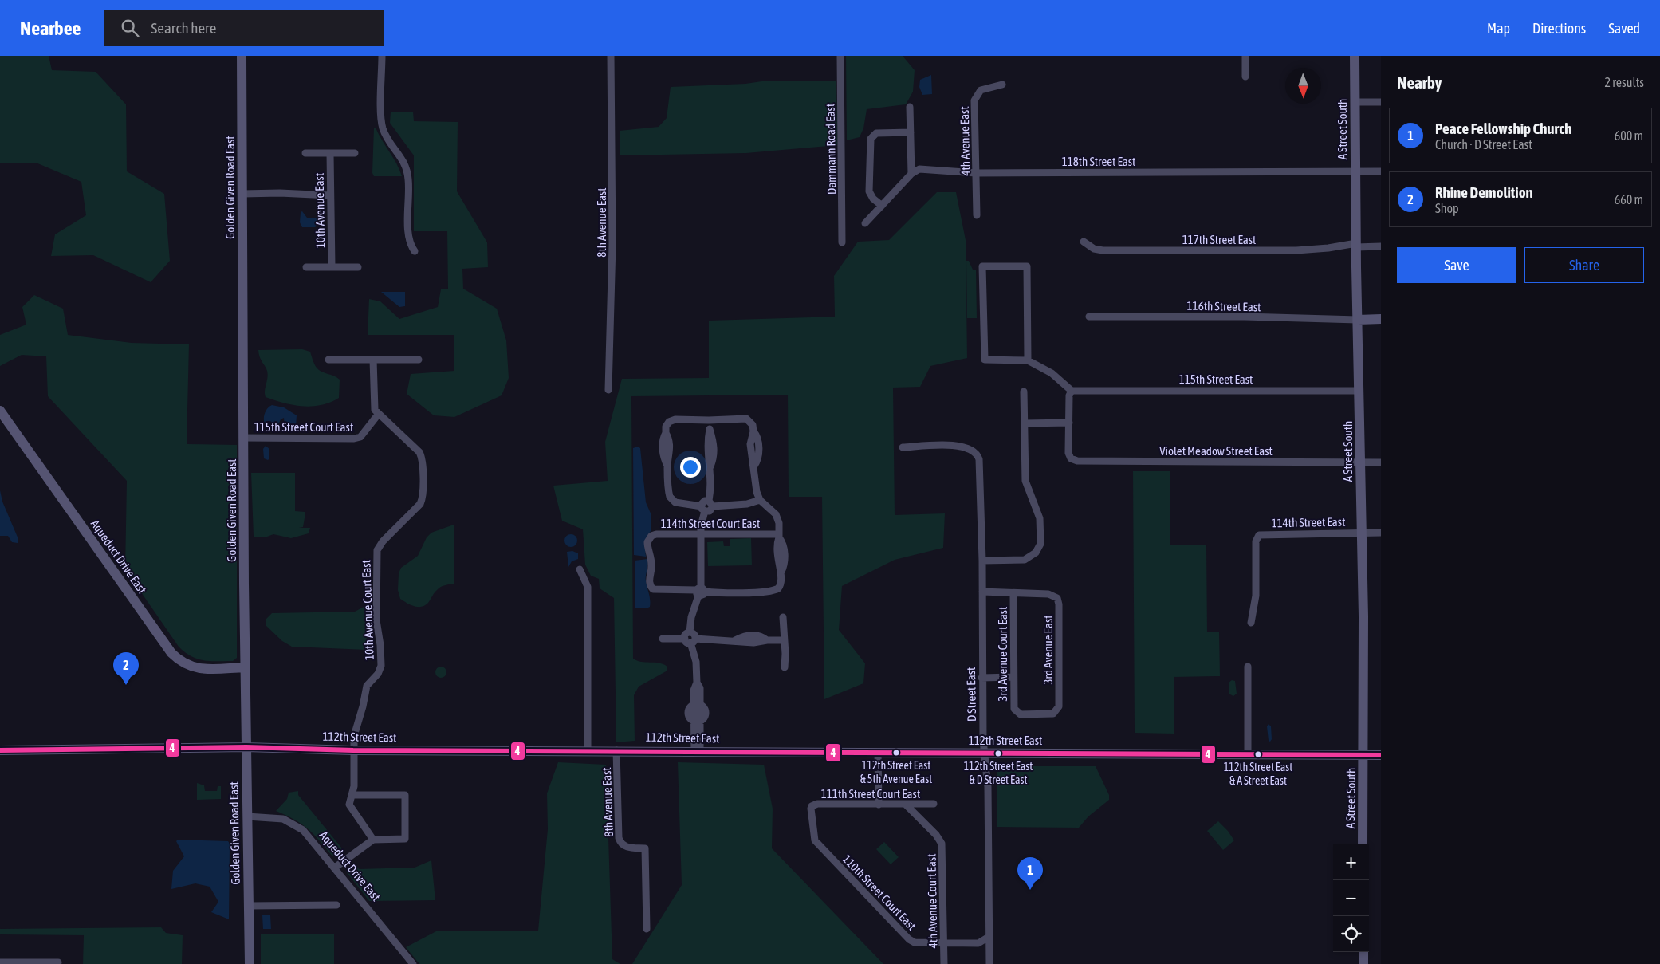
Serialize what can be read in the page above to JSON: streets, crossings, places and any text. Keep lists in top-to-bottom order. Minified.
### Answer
{"streets":{"street":["A Street South","4th Avenue East","Dammann Road East","118th Street East","Golden Given Road East","10th Avenue East","8th Avenue East","117th Street East","116th Street East","115th Street East","115th Street Court East","Violet Meadow Street East","114th Street East","114th Street Court East","Aqueduct Drive East","10th Avenue Court East","3rd Avenue East","3rd Avenue Court East","D Street East","112th Street East","111th Street Court East","110th Street Court East","4th Avenue Court East"]},"crossings":[["A Street South","118th Street East"],["A Street South","117th Street East"],["A Street South","116th Street East"],["A Street South","115th Street East"],["A Street South","Violet Meadow Street East"],["A Street South","114th Street East"],["A Street South","112th Street East"],["4th Avenue East","118th Street East"],["Golden Given Road East","115th Street Court East"],["Golden Given Road East","Aqueduct Drive East"],["Golden Given Road East","112th Street East"],["8th Avenue East","112th Street East"],["115th Street Court East","10th Avenue Court East"],["10th Avenue Court East","112th Street East"],["3rd Avenue East","3rd Avenue Court East"],["D Street East","112th Street East"],["D Street East","110th Street Court East"],["111th Street Court East","110th Street Court East"],["111th Street Court East","4th Avenue Court East"],["110th Street Court East","4th Avenue Court East"]],"places":["112th Street East & 5th Avenue East","112th Street East & D Street East","112th Street East & A Street East"],"lines":["transit line 4"],"north":"bottom","page":{"header":"Nearbee","search":"Search here","nav":["Map","Directions","Saved"],"heading":["Nearby","2 results"],"list":[{"mark":"1","name":"Peace Fellowship Church","note":"Church · D Street East","value":"600 m"},{"mark":"2","name":"Rhine Demolition","note":"Shop","value":"660 m"}],"buttons":["Save","Share"],"pins":["2","1"],"map_buttons":["+","−"]}}
